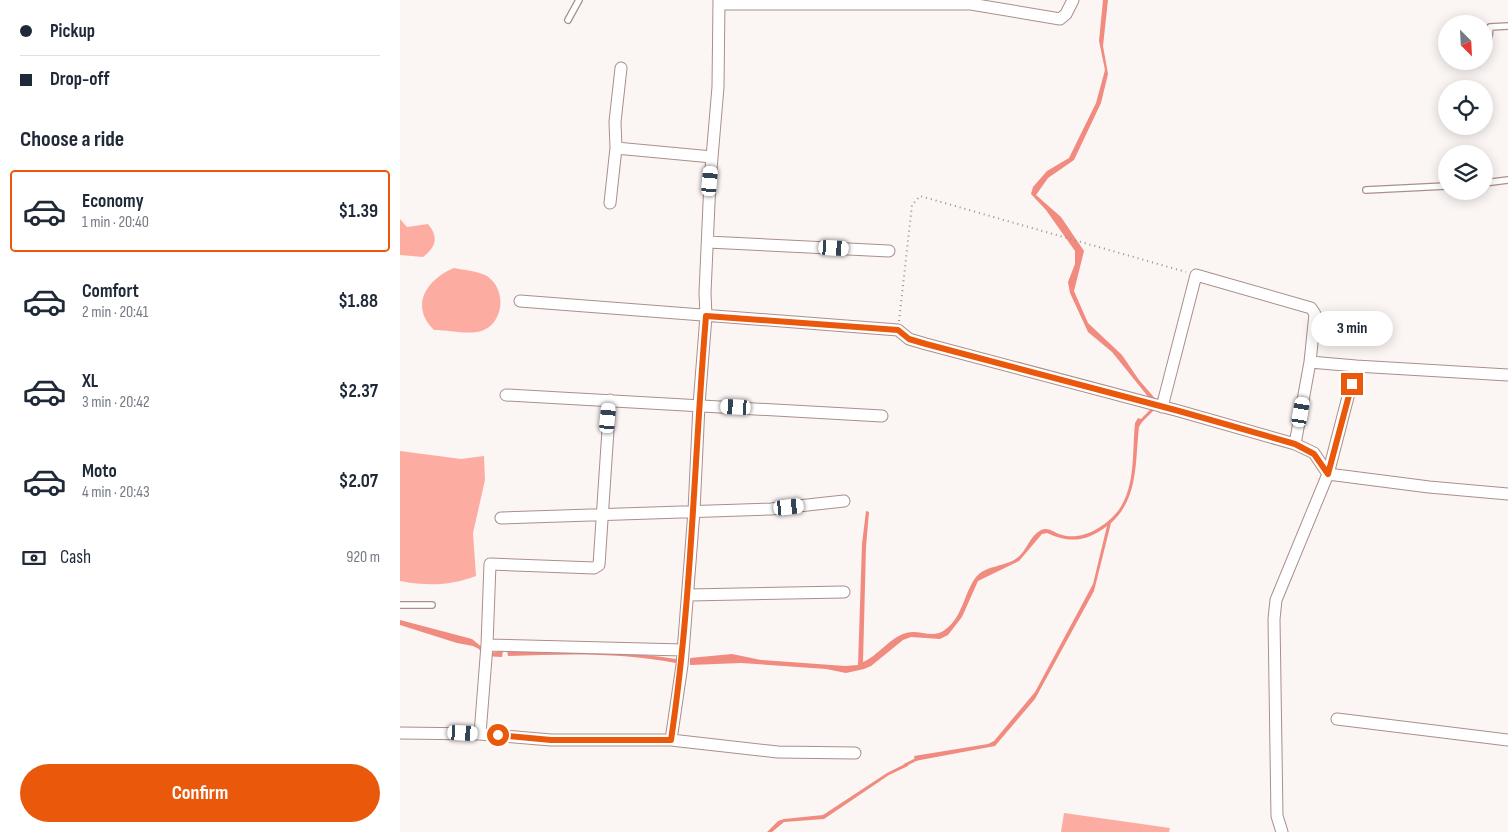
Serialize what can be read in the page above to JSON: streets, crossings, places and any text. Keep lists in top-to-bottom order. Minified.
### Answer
{"north":"bottom right","page":{"banner":["Pickup","Drop-off"],"heading":"Choose a ride","list":[{"name":"Economy","note":"1 min · 20:40","value":"$1.39"},{"name":"Comfort","note":"2 min · 20:41","value":"$1.88"},{"name":"XL","note":"3 min · 20:42","value":"$2.37"},{"name":"Moto","note":"4 min · 20:43","value":"$2.07"}],"bubble":"3 min","pay":["Cash","920 m"],"buttons":"Confirm"}}
